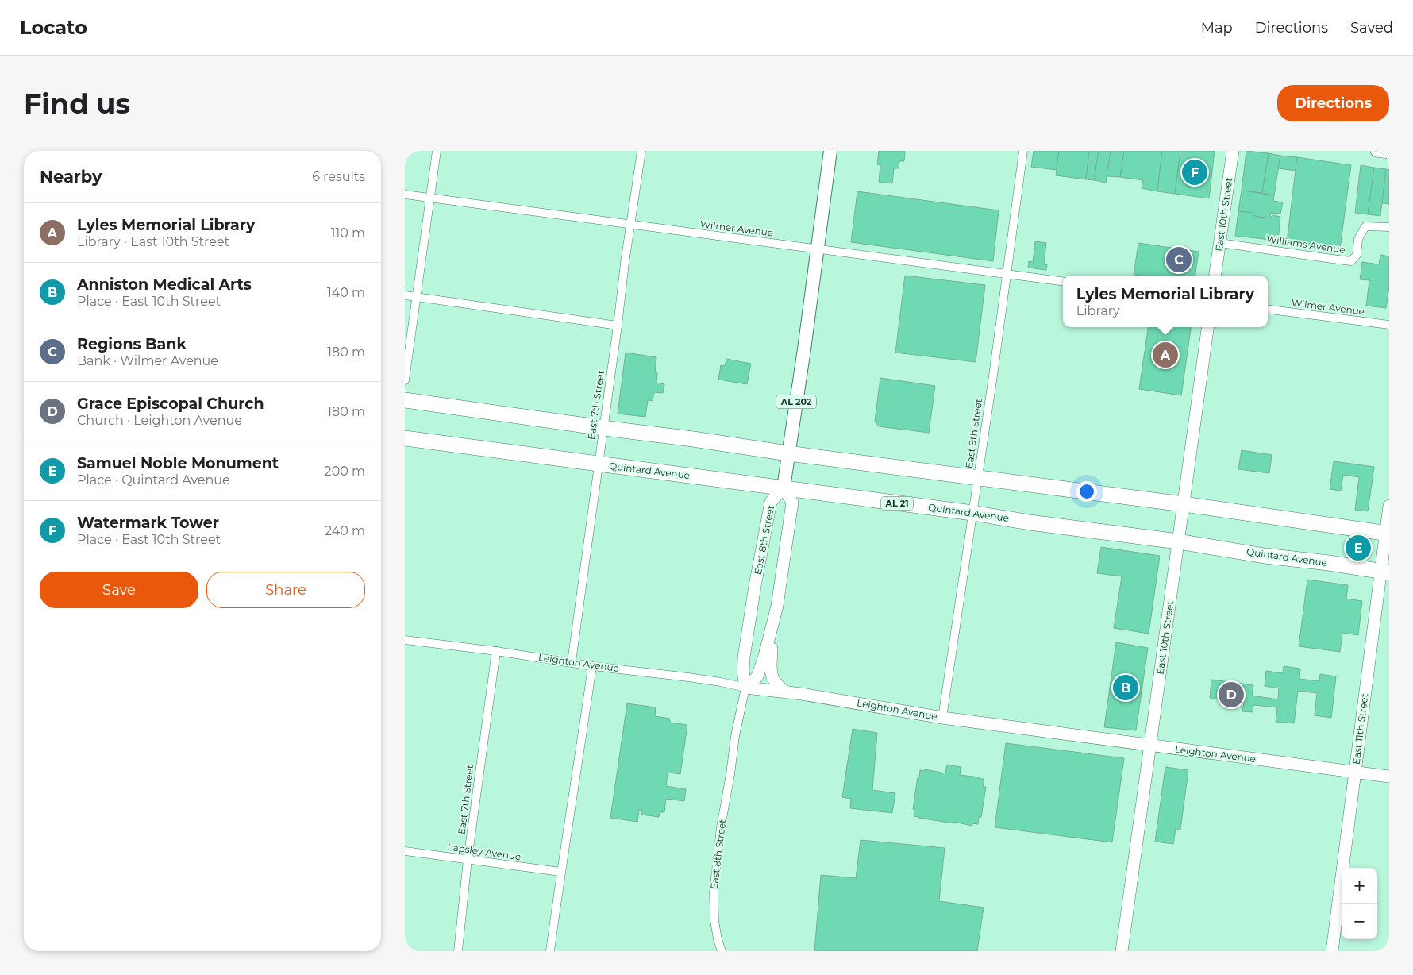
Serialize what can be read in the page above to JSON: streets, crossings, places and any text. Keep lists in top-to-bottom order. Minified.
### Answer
{"streets":{"highway":["Quintard Avenue","AL 21"],"main road":["AL 202"],"street":["East 10th Street","Wilmer Avenue","Williams Avenue","East 7th Street","East 9th Street","East 8th Street","Leighton Avenue","East 11th Street","Lapsley Avenue"]},"crossings":[["East 10th Street","Williams Avenue"],["East 10th Street","Quintard Avenue"],["East 10th Street","Leighton Avenue"],["Wilmer Avenue","AL 202"],["Wilmer Avenue","East 7th Street"],["Wilmer Avenue","East 9th Street"],["AL 202","Quintard Avenue"],["AL 202","East 8th Street"],["East 7th Street","Quintard Avenue"],["East 7th Street","Leighton Avenue"],["East 7th Street","Lapsley Avenue"],["East 9th Street","Quintard Avenue"],["East 9th Street","Leighton Avenue"],["Quintard Avenue","East 8th Street"],["Quintard Avenue","East 11th Street"],["East 8th Street","Leighton Avenue"],["Leighton Avenue","East 11th Street"]],"page":{"header":"Locato","nav":["Map","Directions","Saved"],"buttons":["Directions",["Save","Share"]],"title":"Find us","heading":["Nearby","6 results"],"pins":["F","C","A","E","B","D"],"list":[{"mark":"A","name":"Lyles Memorial Library","note":"Library · East 10th Street","value":"110 m"},{"mark":"B","name":"Anniston Medical Arts","note":"Place · East 10th Street","value":"140 m"},{"mark":"C","name":"Regions Bank","note":"Bank · Wilmer Avenue","value":"180 m"},{"mark":"D","name":"Grace Episcopal Church","note":"Church · Leighton Avenue","value":"180 m"},{"mark":"E","name":"Samuel Noble Monument","note":"Place · Quintard Avenue","value":"200 m"},{"mark":"F","name":"Watermark Tower","note":"Place · East 10th Street","value":"240 m"}],"popup":["Lyles Memorial Library","Library"],"map_buttons":["+","−"]}}
